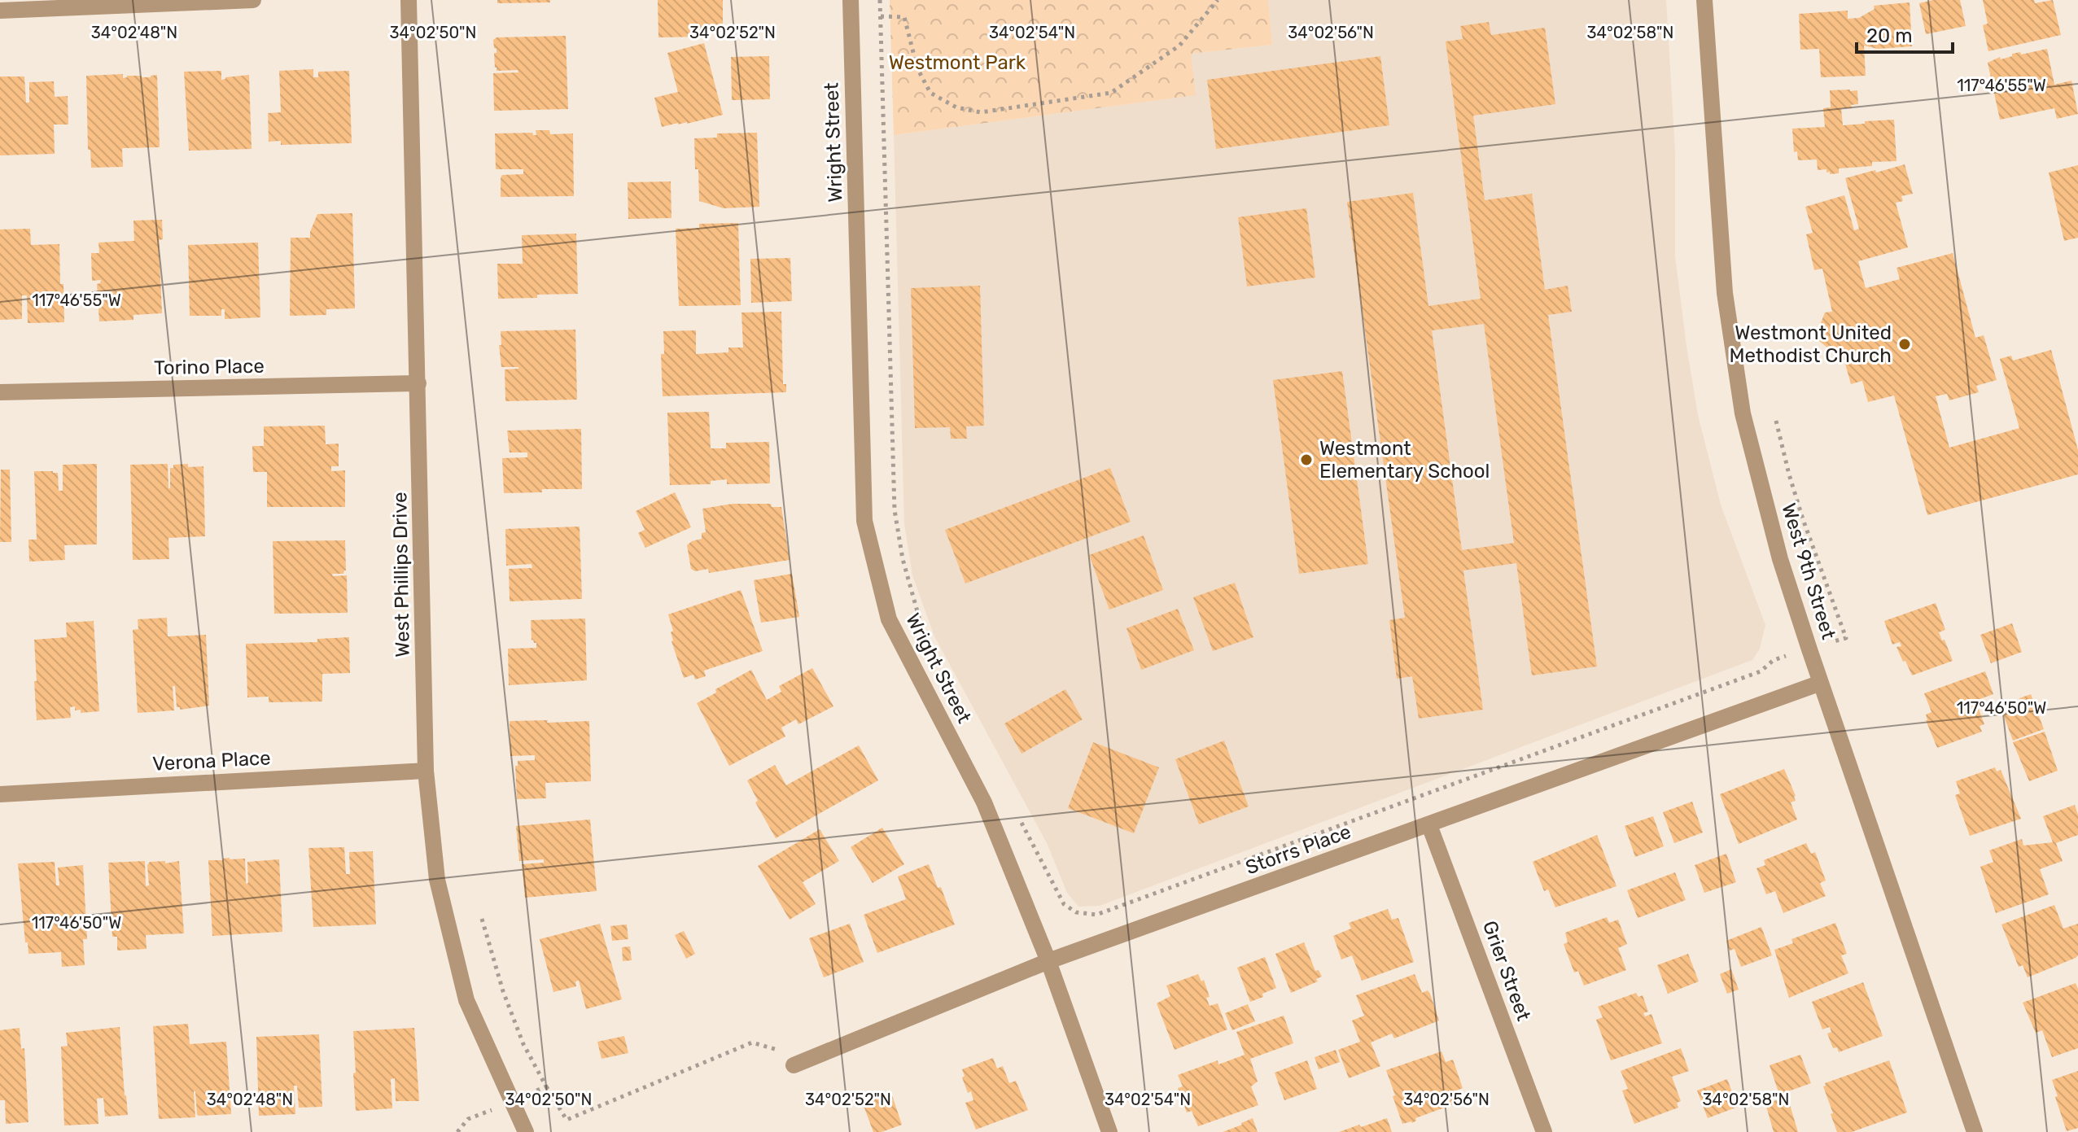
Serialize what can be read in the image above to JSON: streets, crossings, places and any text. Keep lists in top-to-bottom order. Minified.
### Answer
{"streets":{"street":["Wright Street","Torino Place","West 9th Street","West Phillips Drive","Verona Place","Storrs Place","Grier Street"]},"crossings":[["Wright Street","Storrs Place"],["Torino Place","West Phillips Drive"],["West 9th Street","Storrs Place"],["West Phillips Drive","Verona Place"],["Storrs Place","Grier Street"]],"parks":["Westmont Park"],"places":["Westmont United Methodist Church","Westmont Elementary School"],"scale_bar":"20 m","coordinates":["34°02'48\"N","34°02'50\"N","34°02'52\"N","34°02'54\"N","34°02'56\"N","34°02'58\"N","117°46'55\"W","117°46'50\"W"]}
